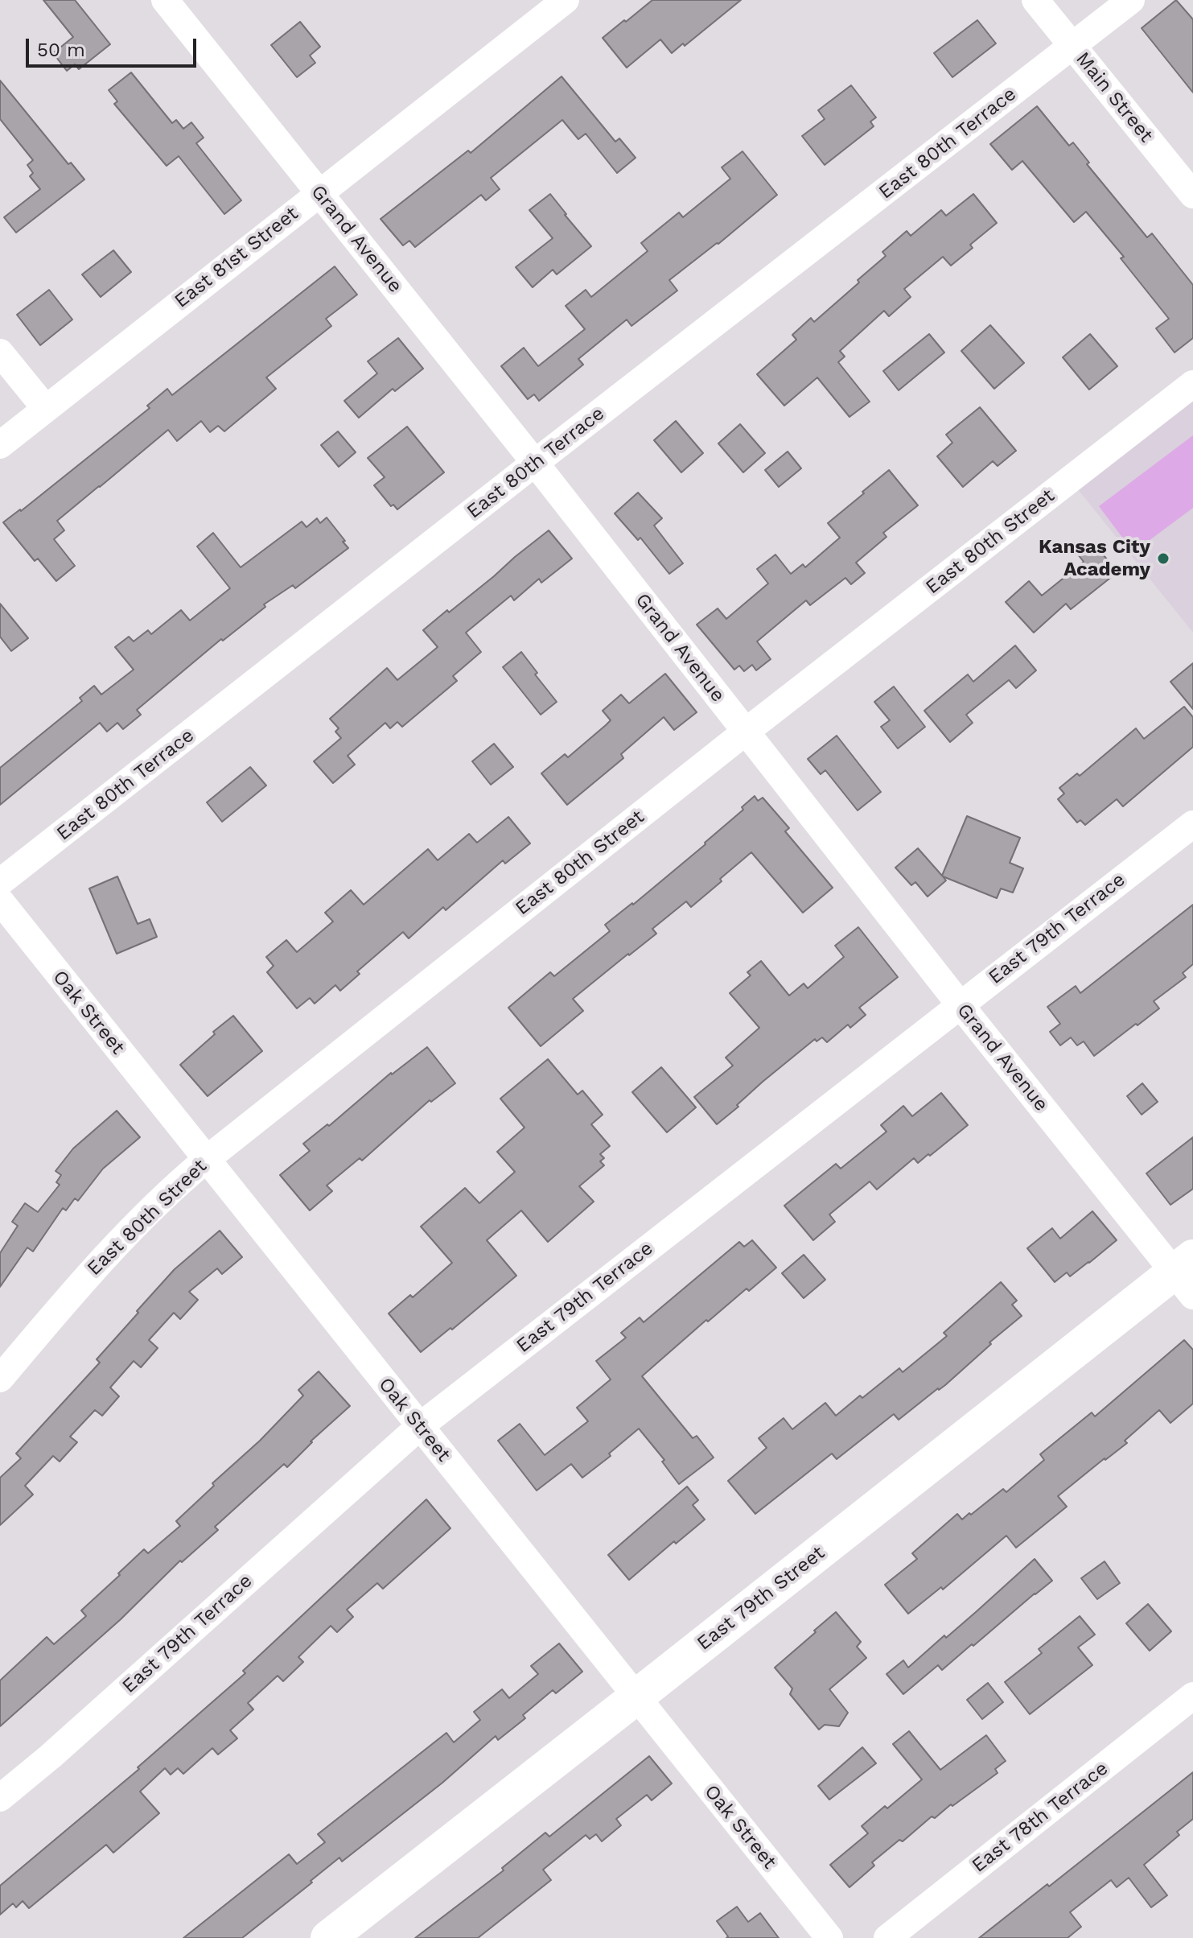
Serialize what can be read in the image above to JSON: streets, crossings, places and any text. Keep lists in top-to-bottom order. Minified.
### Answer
{"streets":{"street":["Main Street","East 80th Terrace","Grand Avenue","East 81st Street","East 80th Street","East 79th Terrace","Oak Street","East 79th Street","East 78th Terrace"]},"crossings":[["Main Street","East 80th Terrace"],["East 80th Terrace","Grand Avenue"],["Grand Avenue","East 81st Street"],["Grand Avenue","East 80th Street"],["Grand Avenue","East 79th Terrace"],["Grand Avenue","East 79th Street"],["East 80th Street","Oak Street"],["East 79th Terrace","Oak Street"],["Oak Street","East 79th Street"]],"places":["Kansas City Academy"],"scale_bar":"50 m"}
